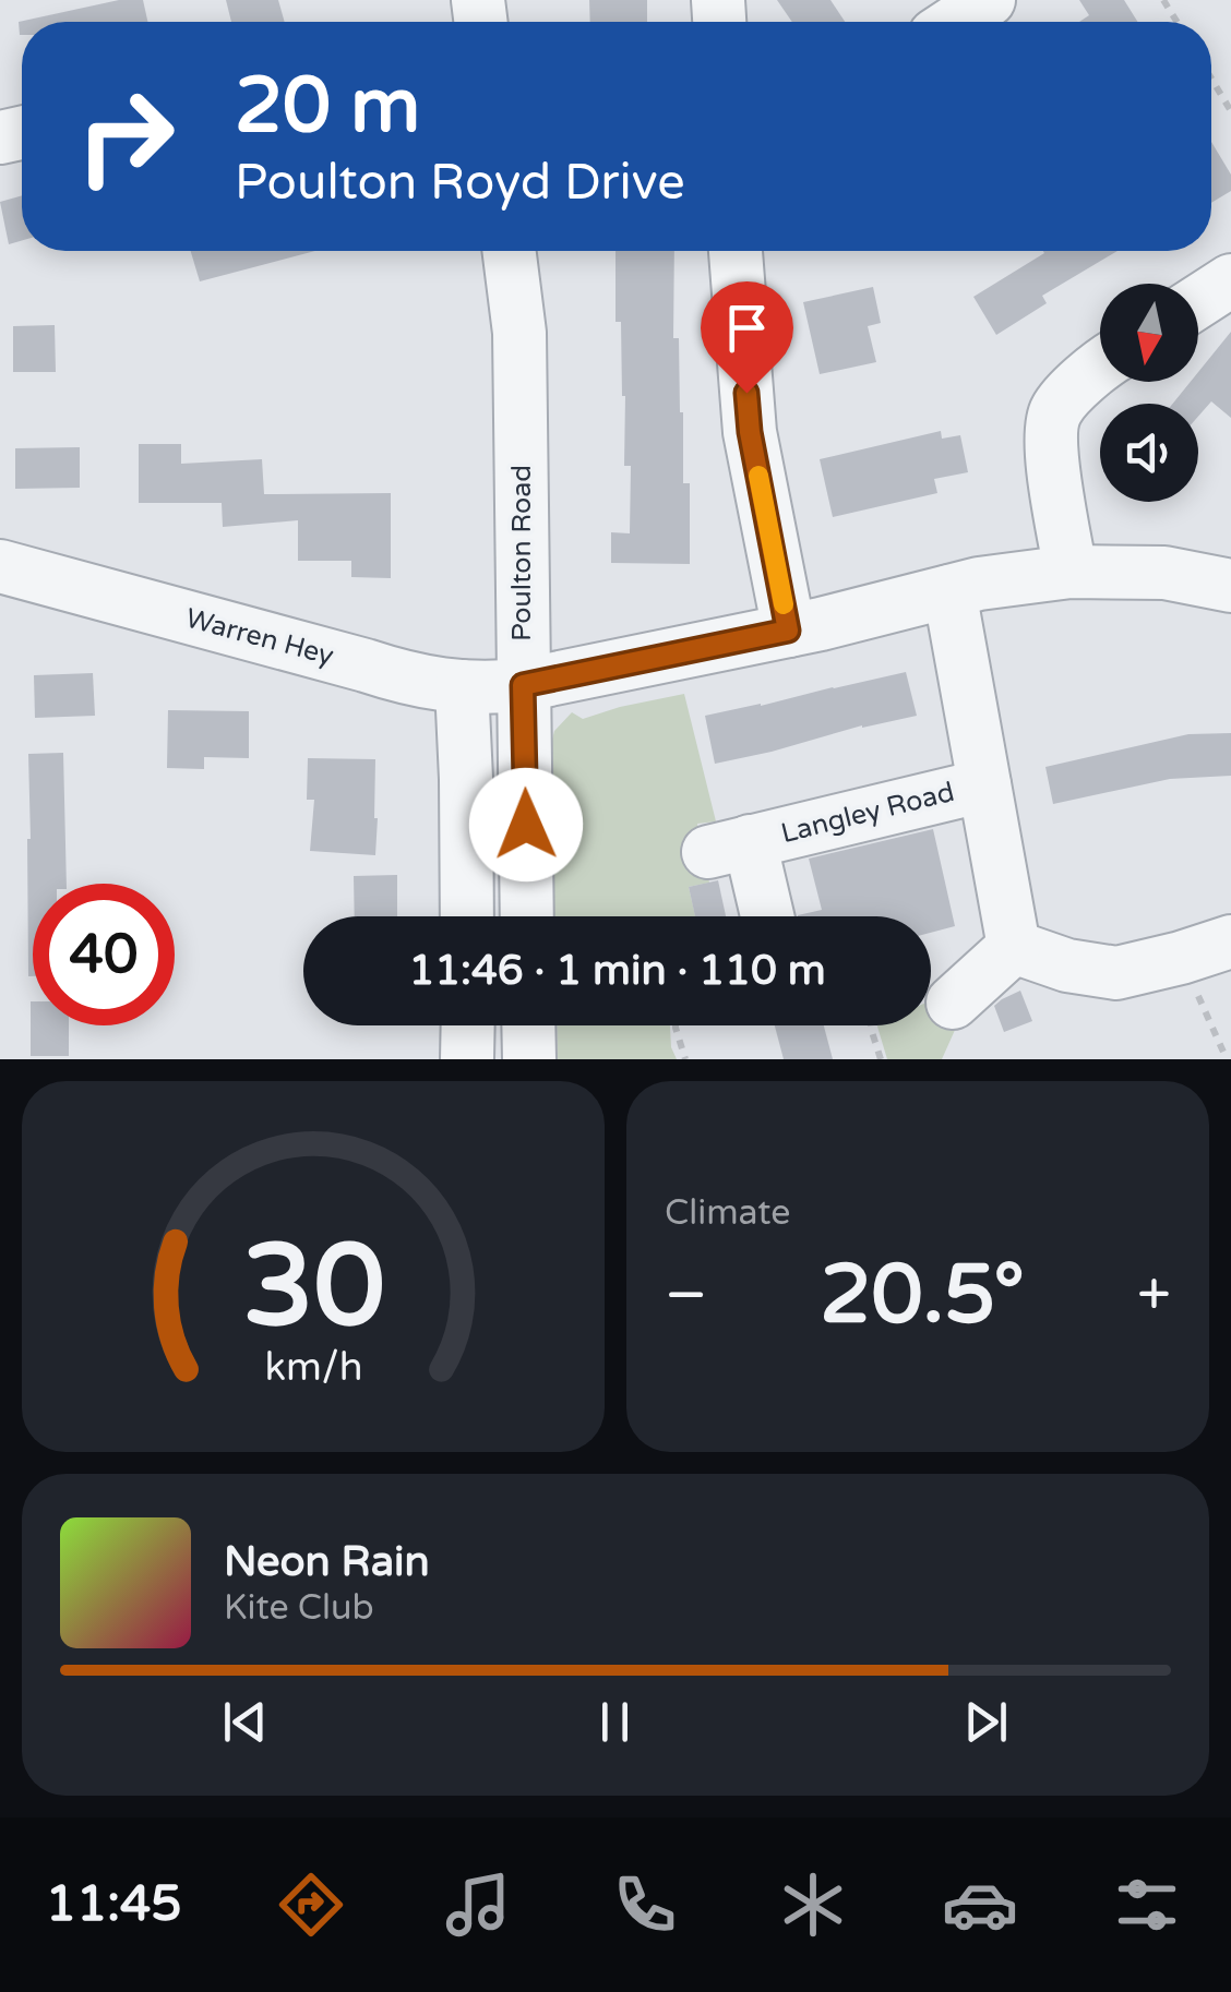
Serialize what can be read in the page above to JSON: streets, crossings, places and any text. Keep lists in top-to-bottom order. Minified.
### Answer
{"streets":{"street":["Poulton Road","Warren Hey","Langley Road"]},"crossings":[["Poulton Road","Warren Hey"],["Warren Hey","Langley Road"]],"north":"bottom","page":{"turn":["20 m","Poulton Royd Drive"],"limit":"40","trip":"11:46 · 1 min · 110 m","tile":"Climate","heat":["−","20.5°","+"],"song":["Neon Rain","Kite Club"],"tabs":"11:45","gauge":["30","km/h"]}}
